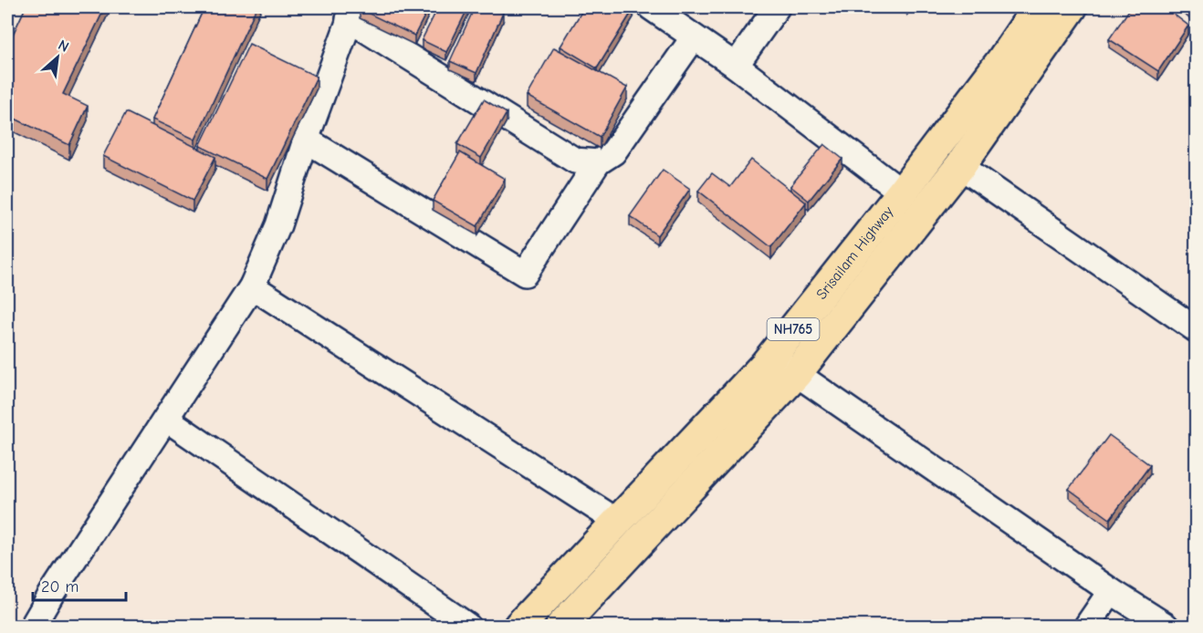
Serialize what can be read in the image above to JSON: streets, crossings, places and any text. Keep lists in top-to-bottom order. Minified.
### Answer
{"streets":{"highway":["Srisailam Highway","NH765"]},"scale_bar":"20 m","north":"top right"}
